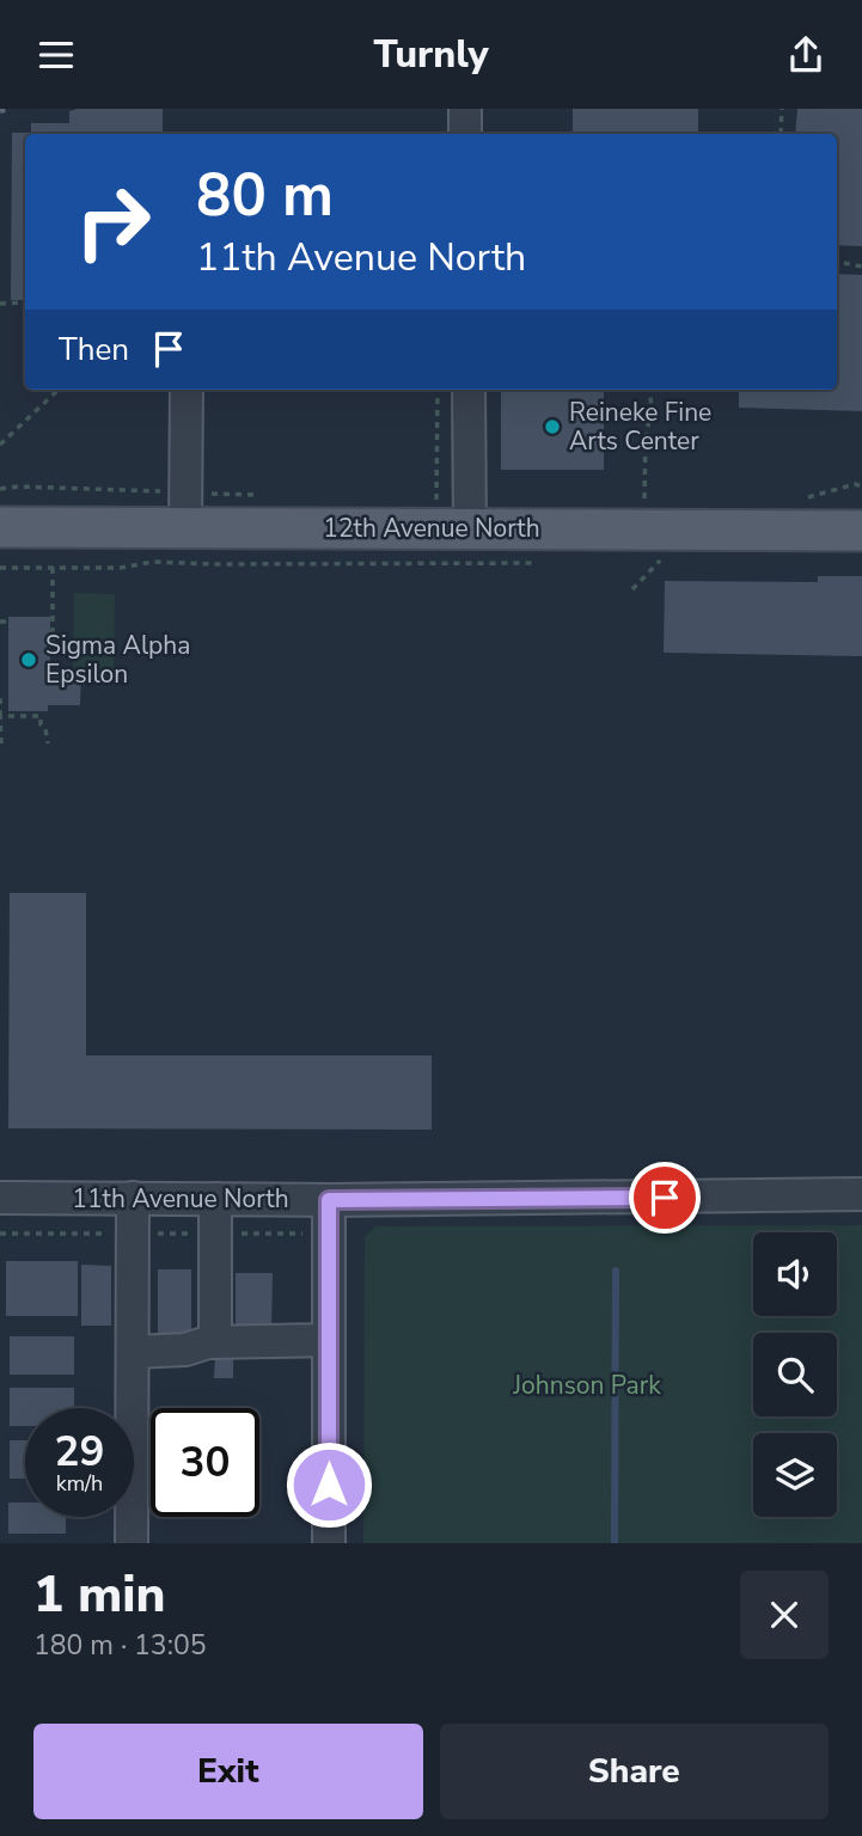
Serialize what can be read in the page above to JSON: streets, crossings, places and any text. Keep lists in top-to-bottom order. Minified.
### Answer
{"streets":{"main road":["12th Avenue North"],"street":["11th Avenue North"]},"parks":["Johnson Park"],"places":["Reineke Fine Arts Center","Sigma Alpha Epsilon"],"page":{"header":"Turnly","turn":["80 m","11th Avenue North"],"then":"Then","speed":"29 km/h","limit":"30","heading":["1 min","180 m · 13:05"],"buttons":["Exit","Share"]}}
